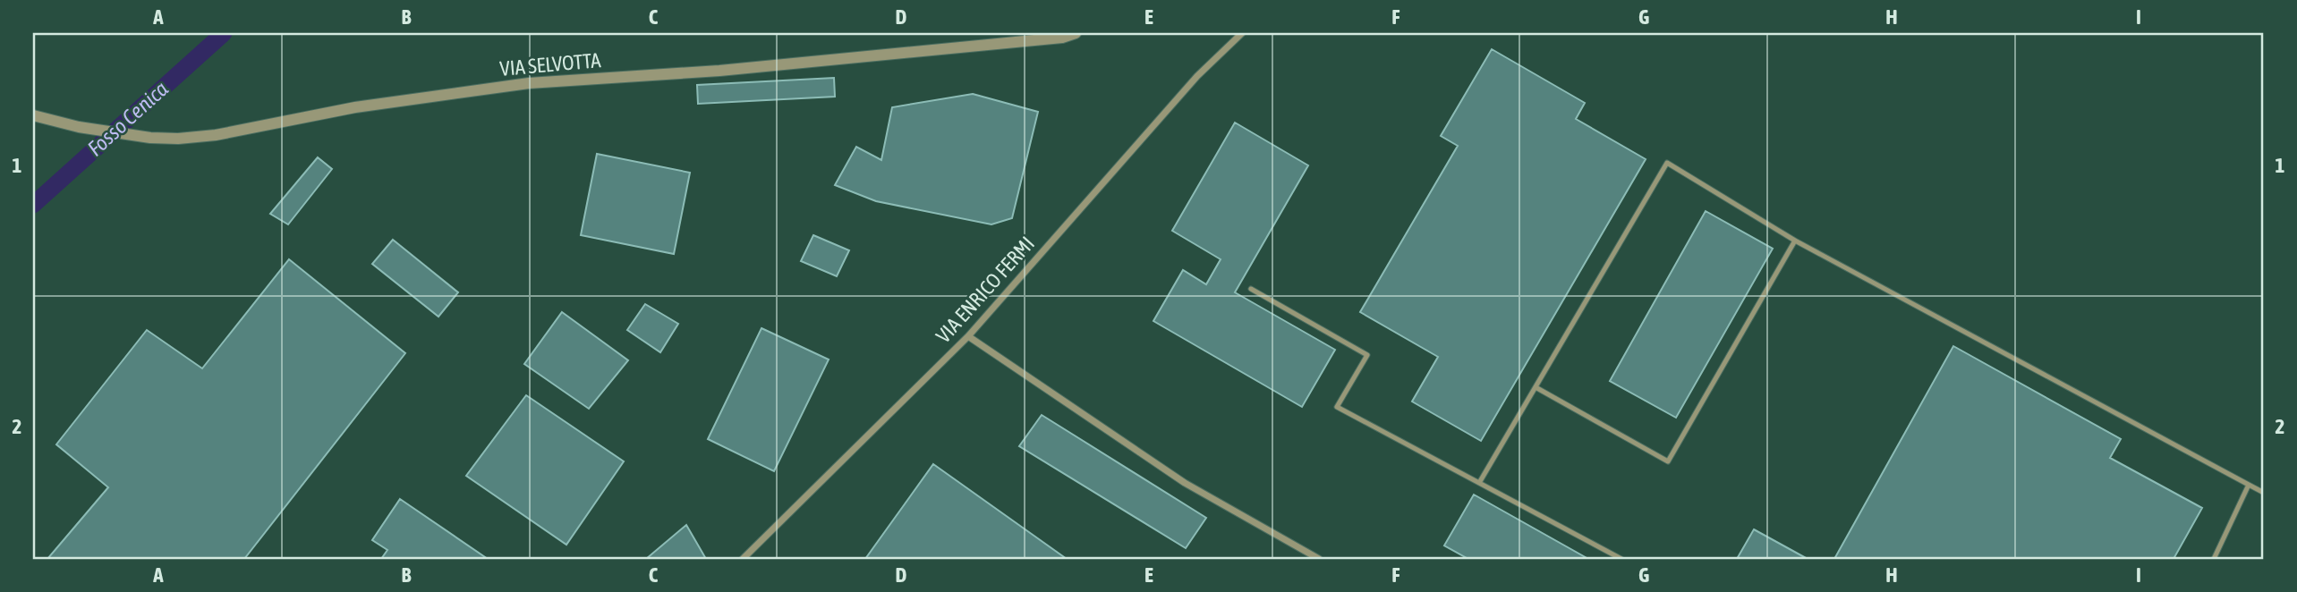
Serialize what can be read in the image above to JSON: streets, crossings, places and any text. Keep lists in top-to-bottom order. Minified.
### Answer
{"streets":{"street":["VIA SELVOTTA","VIA ENRICO FERMI"]},"water":["Fosso Cenica"],"grid":{"columns":["A","B","C","D","E","F","G","H","I"],"rows":["1","2"]}}
